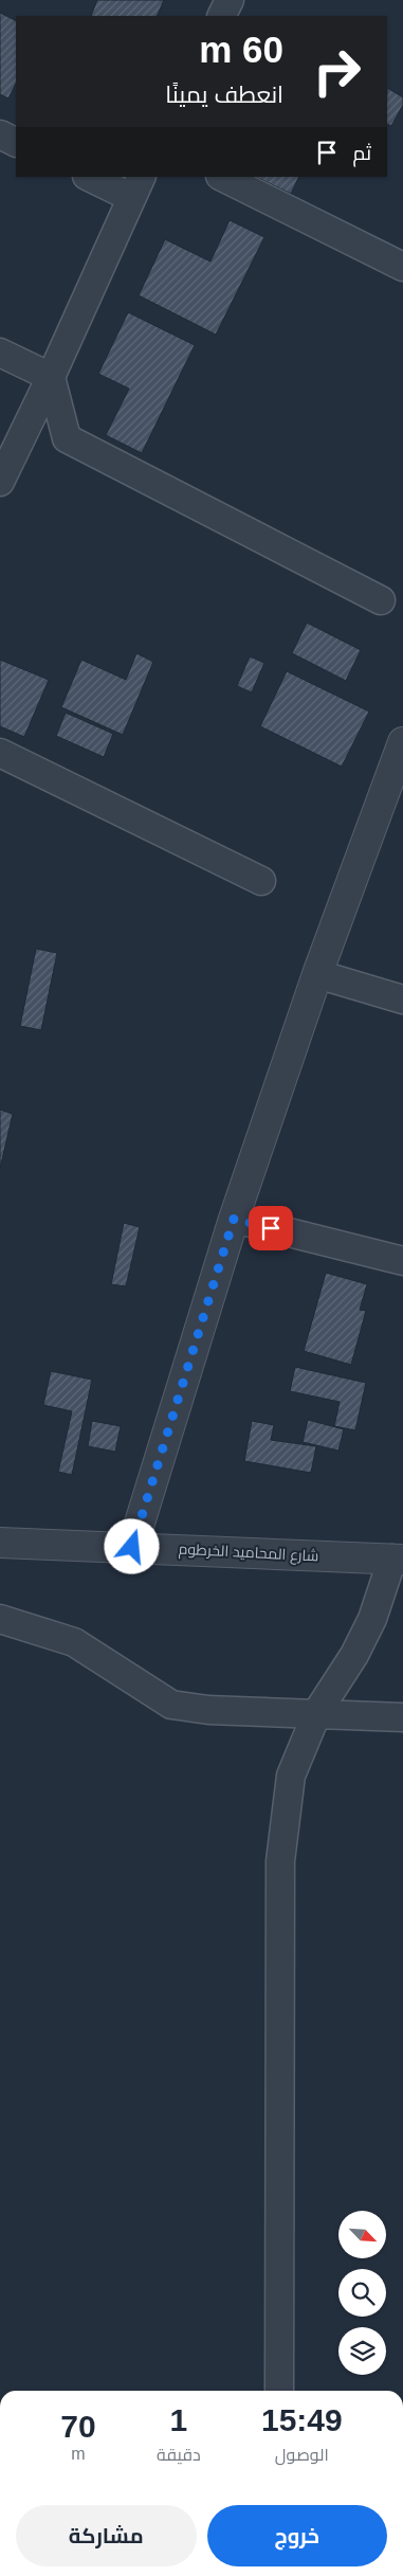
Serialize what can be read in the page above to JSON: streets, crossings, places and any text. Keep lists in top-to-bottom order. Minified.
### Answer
{"streets":{"street":["شارع المحاميد الخرطوم"]},"north":"bottom right","page":{"turn":["60 m","انعطف يمينًا"],"then":"ثم","eta":["15:49","الوصول","1","دقيقة","70","m"],"buttons":["خروج","مشاركة"]}}
